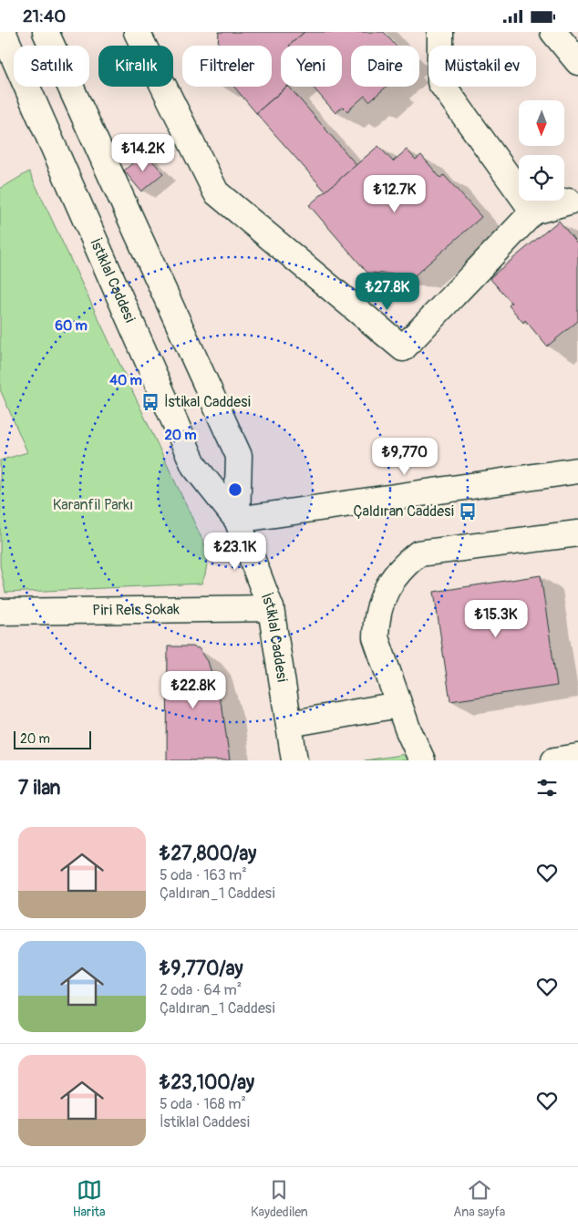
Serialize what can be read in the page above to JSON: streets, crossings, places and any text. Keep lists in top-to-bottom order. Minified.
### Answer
{"streets":{"street":["İstiklal Caddesi","Piri Reis Sokak"]},"crossings":[["İstiklal Caddesi","Piri Reis Sokak"]],"parks":["Karanfil Parkı"],"places":{"bus stop":["İstikal Caddesi","Çaldıran Caddesi"]},"scale_bar":"20 m","north":"bottom","page":{"status":"21:40","chip":["Satılık","Kiralık","Filtreler","Yeni","Daire","Müstakil ev"],"price":["₺14.2K","₺12.7K","₺27.8K","₺9,770","₺23.1K","₺15.3K","₺22.8K"],"scale":"20 m","heading":"7 ilan","list":[{"name":"₺27,800/ay","note":"5 oda · 163 m² · Çaldıran_1 Caddesi"},{"name":"₺9,770/ay","note":"2 oda · 64 m² · Çaldıran_1 Caddesi"},{"name":"₺23,100/ay","note":"5 oda · 168 m² · İstiklal Caddesi"}],"tabs":["Harita","Kaydedilen","Ana sayfa"]},"rings":["60 m","40 m","20 m"]}
